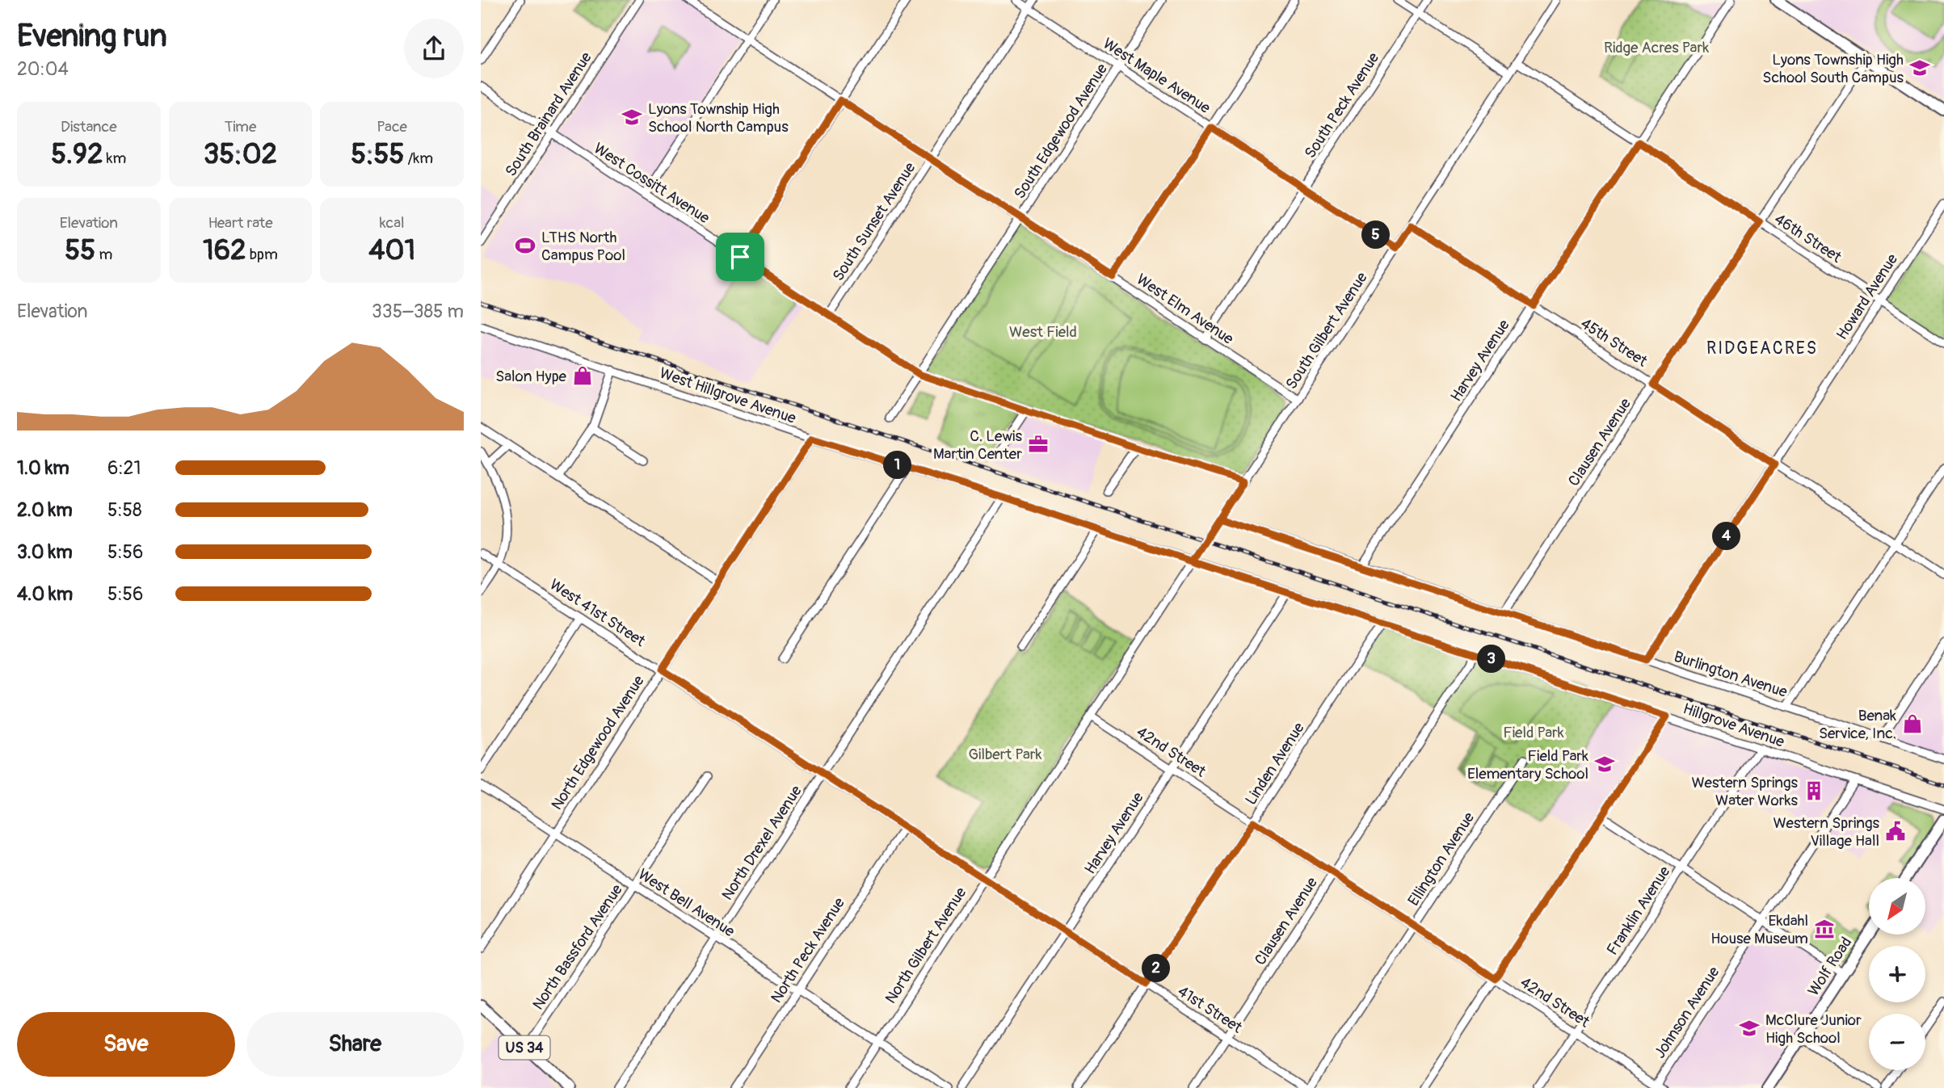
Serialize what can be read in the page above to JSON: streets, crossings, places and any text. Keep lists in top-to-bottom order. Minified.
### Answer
{"streets":{"main road":["Wolf Road","US 34"],"street":["West Maple Avenue","South Peck Avenue","South Brainard Avenue","South Edgewood Avenue","West Cossitt Avenue","South Sunset Avenue","46th Street","Howard Avenue","West Elm Avenue","South Gilbert Avenue","45th Street","Harvey Avenue","West Hillgrove Avenue","Clausen Avenue","West 41st Street","Burlington Avenue","Hillgrove Avenue","North Edgewood Avenue","42nd Street","Linden Avenue","North Drexel Avenue","Ellington Avenue","West Bell Avenue","Franklin Avenue","North Gilbert Avenue","North Bassford Avenue","North Peck Avenue","41st Street","Johnson Avenue"]},"crossings":[["West Maple Avenue","South Peck Avenue"],["West Maple Avenue","South Edgewood Avenue"],["West Maple Avenue","South Sunset Avenue"],["West Maple Avenue","South Gilbert Avenue"],["South Peck Avenue","West Elm Avenue"],["South Brainard Avenue","West Cossitt Avenue"],["South Edgewood Avenue","West Cossitt Avenue"],["South Edgewood Avenue","West Elm Avenue"],["West Cossitt Avenue","South Sunset Avenue"],["West Cossitt Avenue","South Gilbert Avenue"],["South Sunset Avenue","West Elm Avenue"],["46th Street","Howard Avenue"],["46th Street","South Gilbert Avenue"],["46th Street","Harvey Avenue"],["46th Street","Clausen Avenue"],["Howard Avenue","45th Street"],["Howard Avenue","Burlington Avenue"],["West Elm Avenue","South Gilbert Avenue"],["South Gilbert Avenue","45th Street"],["South Gilbert Avenue","West Hillgrove Avenue"],["South Gilbert Avenue","Burlington Avenue"],["South Gilbert Avenue","Hillgrove Avenue"],["South Gilbert Avenue","North Gilbert Avenue"],["45th Street","Harvey Avenue"],["45th Street","Clausen Avenue"],["Harvey Avenue","Burlington Avenue"],["Harvey Avenue","Hillgrove Avenue"],["Harvey Avenue","42nd Street"],["Harvey Avenue","41st Street"],["West Hillgrove Avenue","Hillgrove Avenue"],["West Hillgrove Avenue","North Edgewood Avenue"],["West Hillgrove Avenue","North Drexel Avenue"],["West Hillgrove Avenue","North Gilbert Avenue"],["Clausen Avenue","Burlington Avenue"],["Clausen Avenue","Hillgrove Avenue"],["Clausen Avenue","42nd Street"],["Clausen Avenue","41st Street"],["West 41st Street","North Edgewood Avenue"],["West 41st Street","North Drexel Avenue"],["West 41st Street","North Gilbert Avenue"],["West 41st Street","North Peck Avenue"],["West 41st Street","41st Street"],["Hillgrove Avenue","Linden Avenue"],["Hillgrove Avenue","Franklin Avenue"],["Hillgrove Avenue","North Gilbert Avenue"],["Hillgrove Avenue","Johnson Avenue"],["North Edgewood Avenue","West Bell Avenue"],["42nd Street","Linden Avenue"],["42nd Street","Ellington Avenue"],["42nd Street","Franklin Avenue"],["42nd Street","North Gilbert Avenue"],["42nd Street","Johnson Avenue"],["Linden Avenue","41st Street"],["North Drexel Avenue","West Bell Avenue"],["Ellington Avenue","41st Street"],["West Bell Avenue","North Gilbert Avenue"],["West Bell Avenue","North Bassford Avenue"],["West Bell Avenue","North Peck Avenue"],["North Gilbert Avenue","41st Street"],["North Bassford Avenue","US 34"]],"districts":["RIDGEACRES"],"parks":["Ridge Acres Park","West Field","Field Park","Gilbert Park"],"places":{"school or university":["Lyons Township High School South Campus","Lyons Township High School North Campus","Field Park Elementary School","McClure Junior High School"],"sports":["LTHS North Campus Pool"],"shop":["Salon Hype","Benak Service, Inc."],"office":["C. Lewis Martin Center"],"building":["Western Springs Water Works"],"public building":["Western Springs Village Hall"],"museum":["Ekdahl House Museum"]},"north":"bottom left","page":{"heading":["Evening run","20:04"],"stats":[["Distance","5.92 km"],["Time","35:02"],["Pace","5:55 /km"],["Elevation","55 m"],["Heart rate","162 bpm"],["kcal","401"]],"pins":["5","1","4","3","2"],"chart":["Elevation","335–385 m"],"list":[{"name":"1.0 km","note":"6:21"},{"name":"2.0 km","note":"5:58"},{"name":"3.0 km","note":"5:56"},{"name":"4.0 km","note":"5:56"}],"map_buttons":["+","−"],"buttons":["Save","Share"]}}
